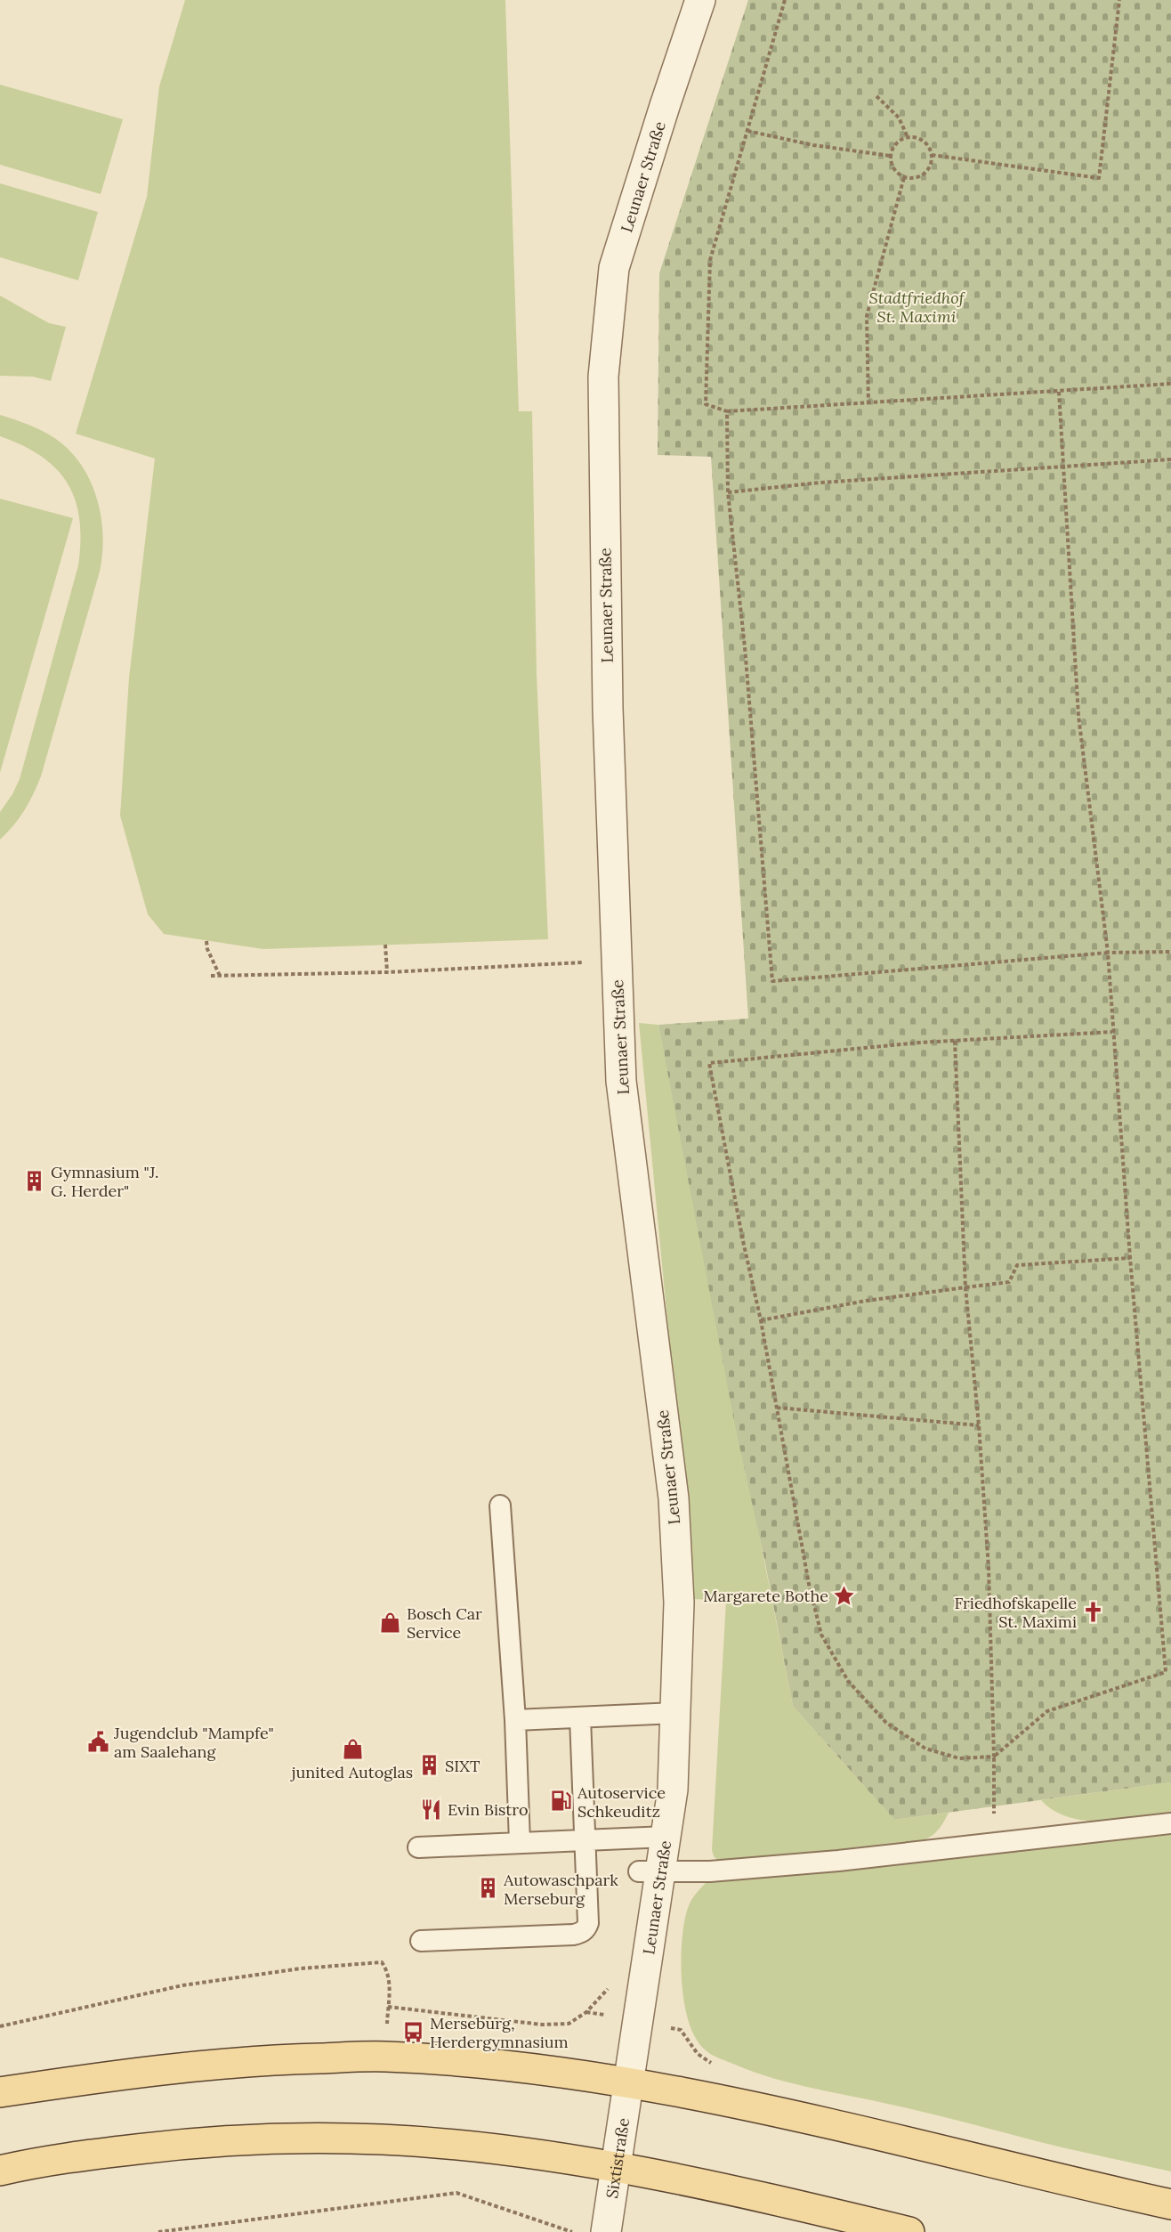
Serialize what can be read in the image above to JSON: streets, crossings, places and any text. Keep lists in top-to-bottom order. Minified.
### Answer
{"streets":{"street":["Leunaer Straße","Sixtistraße"]},"crossings":[["Leunaer Straße","Sixtistraße"]],"parks":["Stadtfriedhof St. Maximi"],"places":{"building":["Gymnasium \"J. G. Herder\"","SIXT","Autowaschpark Merseburg"],"place":["Margarete Bothe"],"church":["Friedhofskapelle St. Maximi"],"shop":["Bosch Car Service","junited Autoglas"],"public building":["Jugendclub \"Mampfe\" am Saalehang"],"fuel station":["Autoservice Schkeuditz"],"restaurant":["Evin Bistro"],"bus stop":["Merseburg, Herdergymnasium"]}}
